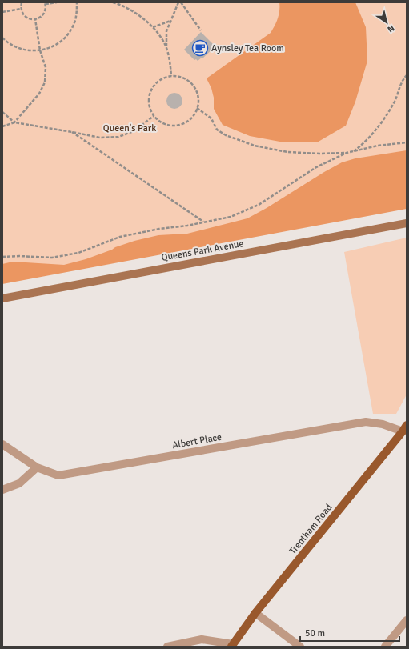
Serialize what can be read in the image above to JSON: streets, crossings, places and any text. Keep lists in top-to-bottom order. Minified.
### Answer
{"streets":{"main road":["Trentham Road"],"street":["Queens Park Avenue","Albert Place"]},"crossings":[["Albert Place","Trentham Road"]],"parks":["Queen's Park"],"places":{"cafe":["Aynsley Tea Room"]},"scale_bar":"50 m","north":"bottom right"}
